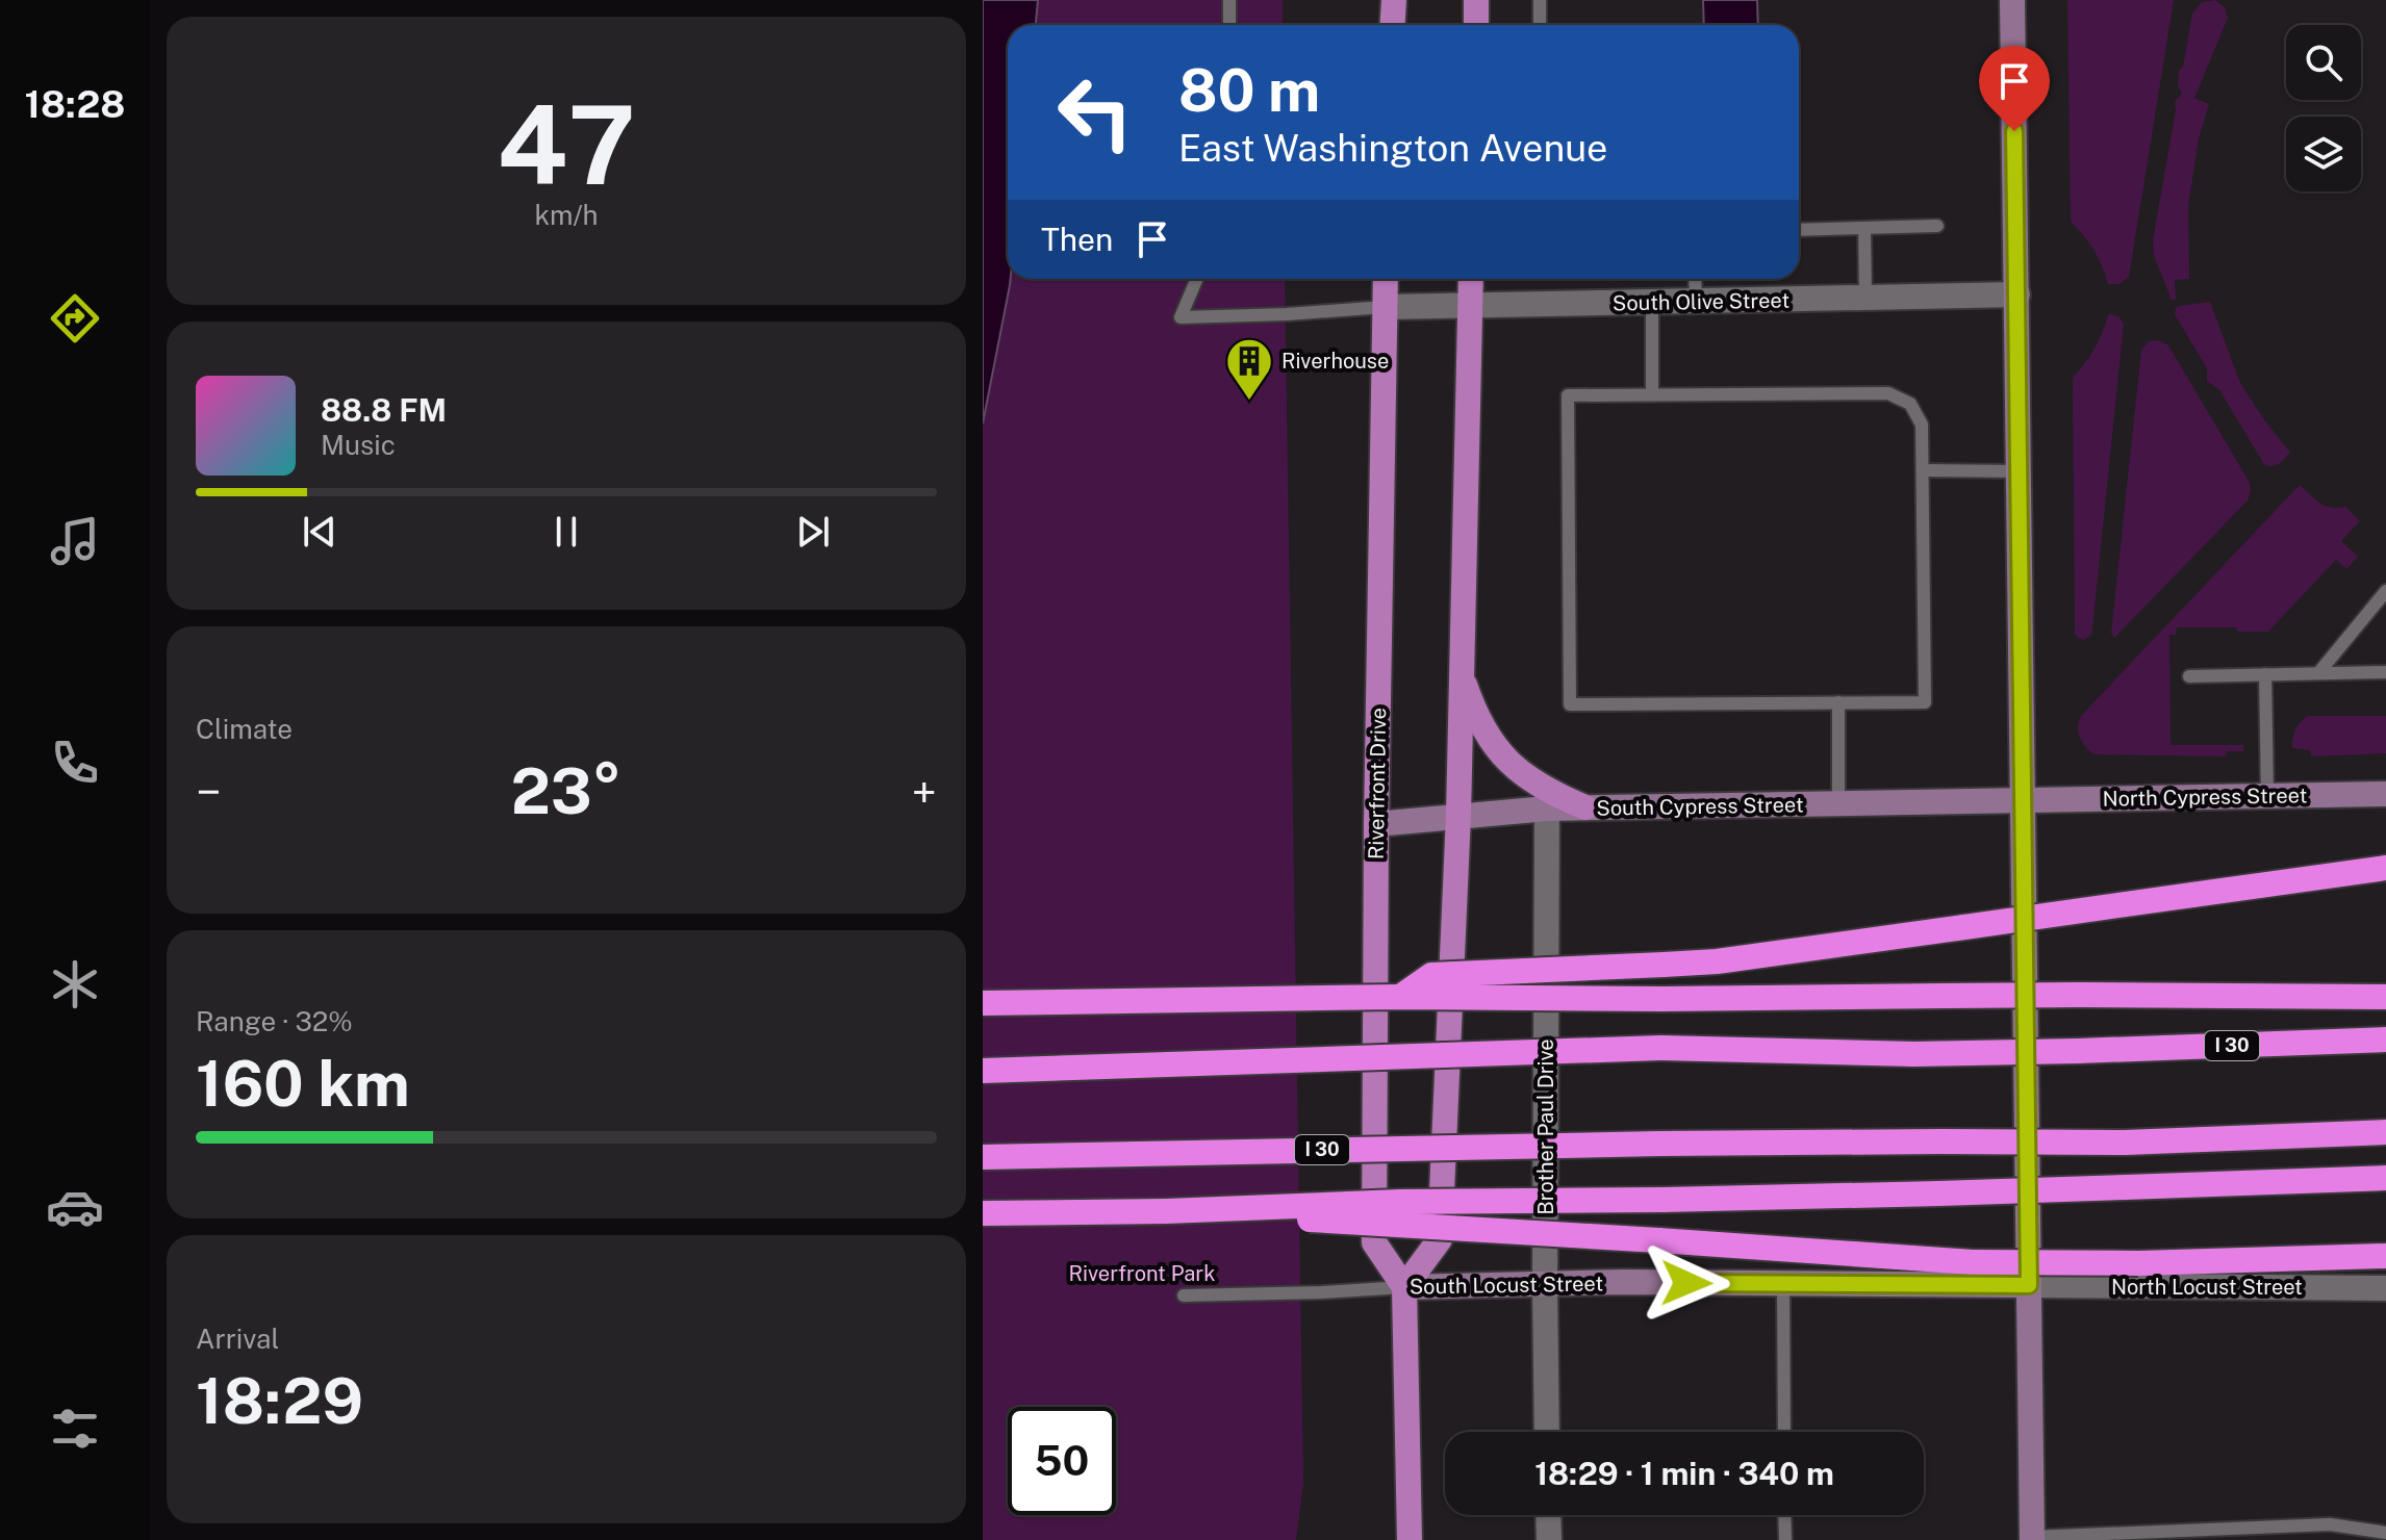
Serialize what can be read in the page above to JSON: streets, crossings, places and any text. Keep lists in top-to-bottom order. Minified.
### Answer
{"streets":{"highway":["I 30"],"main road":["Riverfront Drive","North Cypress Street","South Cypress Street","South Locust Street"],"street":["South Olive Street","Brother Paul Drive","North Locust Street"]},"crossings":[["South Olive Street","Riverfront Drive"],["Riverfront Drive","South Cypress Street"],["Riverfront Drive","South Locust Street"],["North Cypress Street","South Cypress Street"],["South Cypress Street","Brother Paul Drive"],["Brother Paul Drive","South Locust Street"],["South Locust Street","North Locust Street"]],"parks":["Riverfront Park"],"places":{"building":["Riverhouse"]},"page":{"tabs":"18:28","tile":[["47","km/h"],"Climate",["Range · 32%","160 km"],["Arrival","18:29"]],"turn":["80 m","East Washington Avenue"],"then":"Then","song":["88.8 FM","Music"],"heat":["−","23°","+"],"limit":"50","trip":"18:29 · 1 min · 340 m"}}
